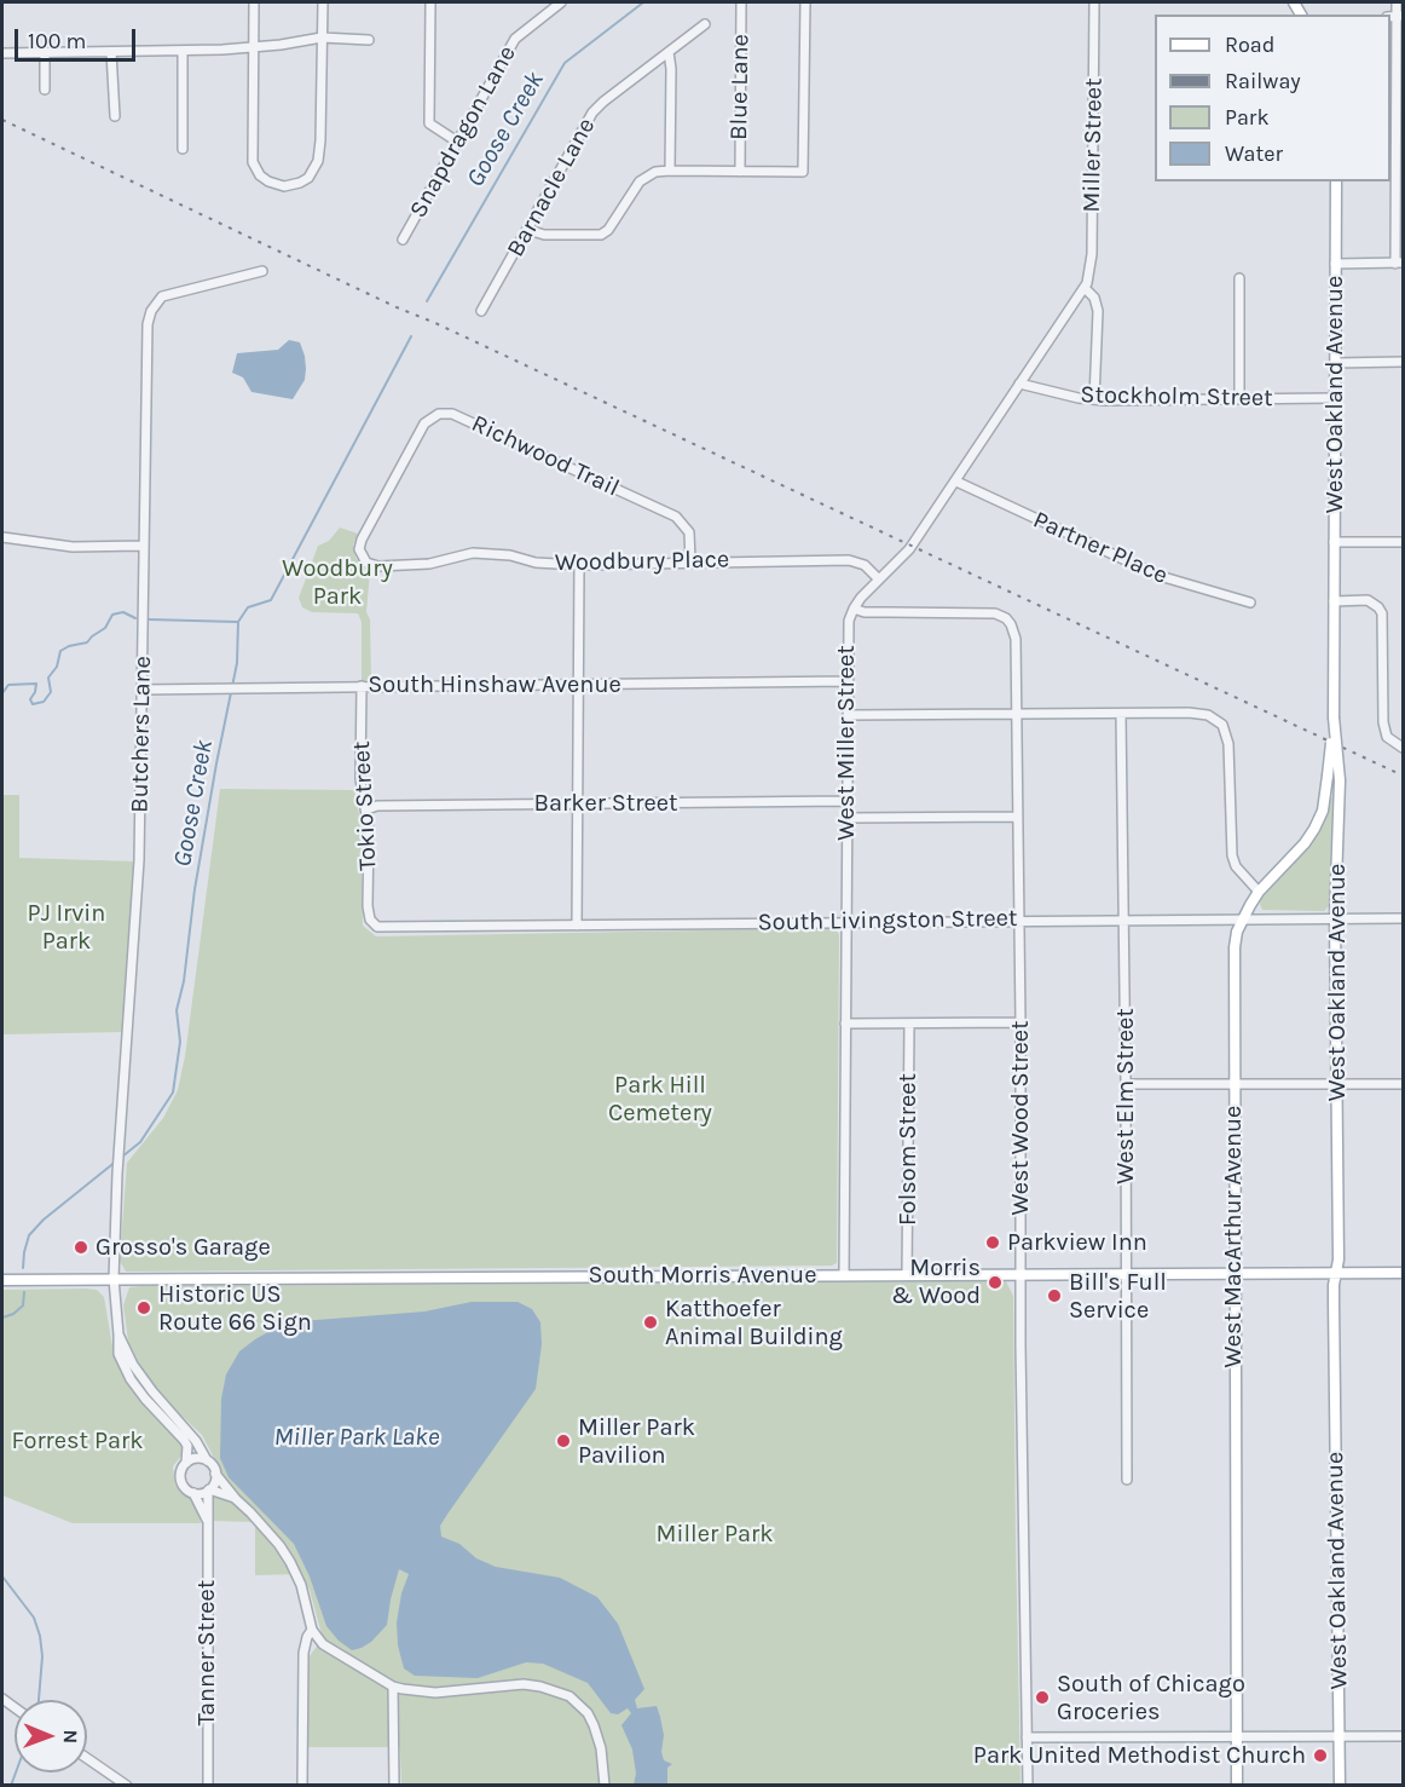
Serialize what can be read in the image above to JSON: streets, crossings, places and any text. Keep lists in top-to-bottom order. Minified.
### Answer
{"streets":{"main road":["West Oakland Avenue","West MacArthur Avenue","South Morris Avenue"],"street":["Blue Lane","Snapdragon Lane","Miller Street","Barnacle Lane","Stockholm Street","Richwood Trail","Partner Place","Woodbury Place","South Hinshaw Avenue","Butchers Lane","West Miller Street","Barker Street","Tokio Street","South Livingston Street","West Elm Street","West Wood Street","Folsom Street","Tanner Street"]},"crossings":[["West Oakland Avenue","Stockholm Street"],["West Oakland Avenue","South Livingston Street"],["West Oakland Avenue","West MacArthur Avenue"],["West Oakland Avenue","South Morris Avenue"],["Richwood Trail","Woodbury Place"],["South Hinshaw Avenue","Butchers Lane"],["South Hinshaw Avenue","West Miller Street"],["South Hinshaw Avenue","Tokio Street"],["Butchers Lane","South Morris Avenue"],["West Miller Street","Barker Street"],["West Miller Street","South Livingston Street"],["West Miller Street","West Wood Street"],["West Miller Street","South Morris Avenue"],["Barker Street","Tokio Street"],["Tokio Street","South Livingston Street"],["South Livingston Street","West Elm Street"],["South Livingston Street","West Wood Street"],["South Livingston Street","West MacArthur Avenue"],["West Elm Street","South Morris Avenue"],["West Wood Street","South Morris Avenue"],["Folsom Street","South Morris Avenue"],["West MacArthur Avenue","South Morris Avenue"]],"water":["Goose Creek","Miller Park Lake"],"parks":["Woodbury Park","PJ Irvin Park","Park Hill Cemetery","Forrest Park","Miller Park"],"places":["Parkview Inn","Grosso's Garage","Morris & Wood","Bill's Full Service","Historic US Route 66 Sign","Katthoefer Animal Building","Miller Park Pavilion","South of Chicago Groceries","Park United Methodist Church"],"legend":["Road","Railway","Park","Water"],"scale_bar":"100 m","north":"right"}
